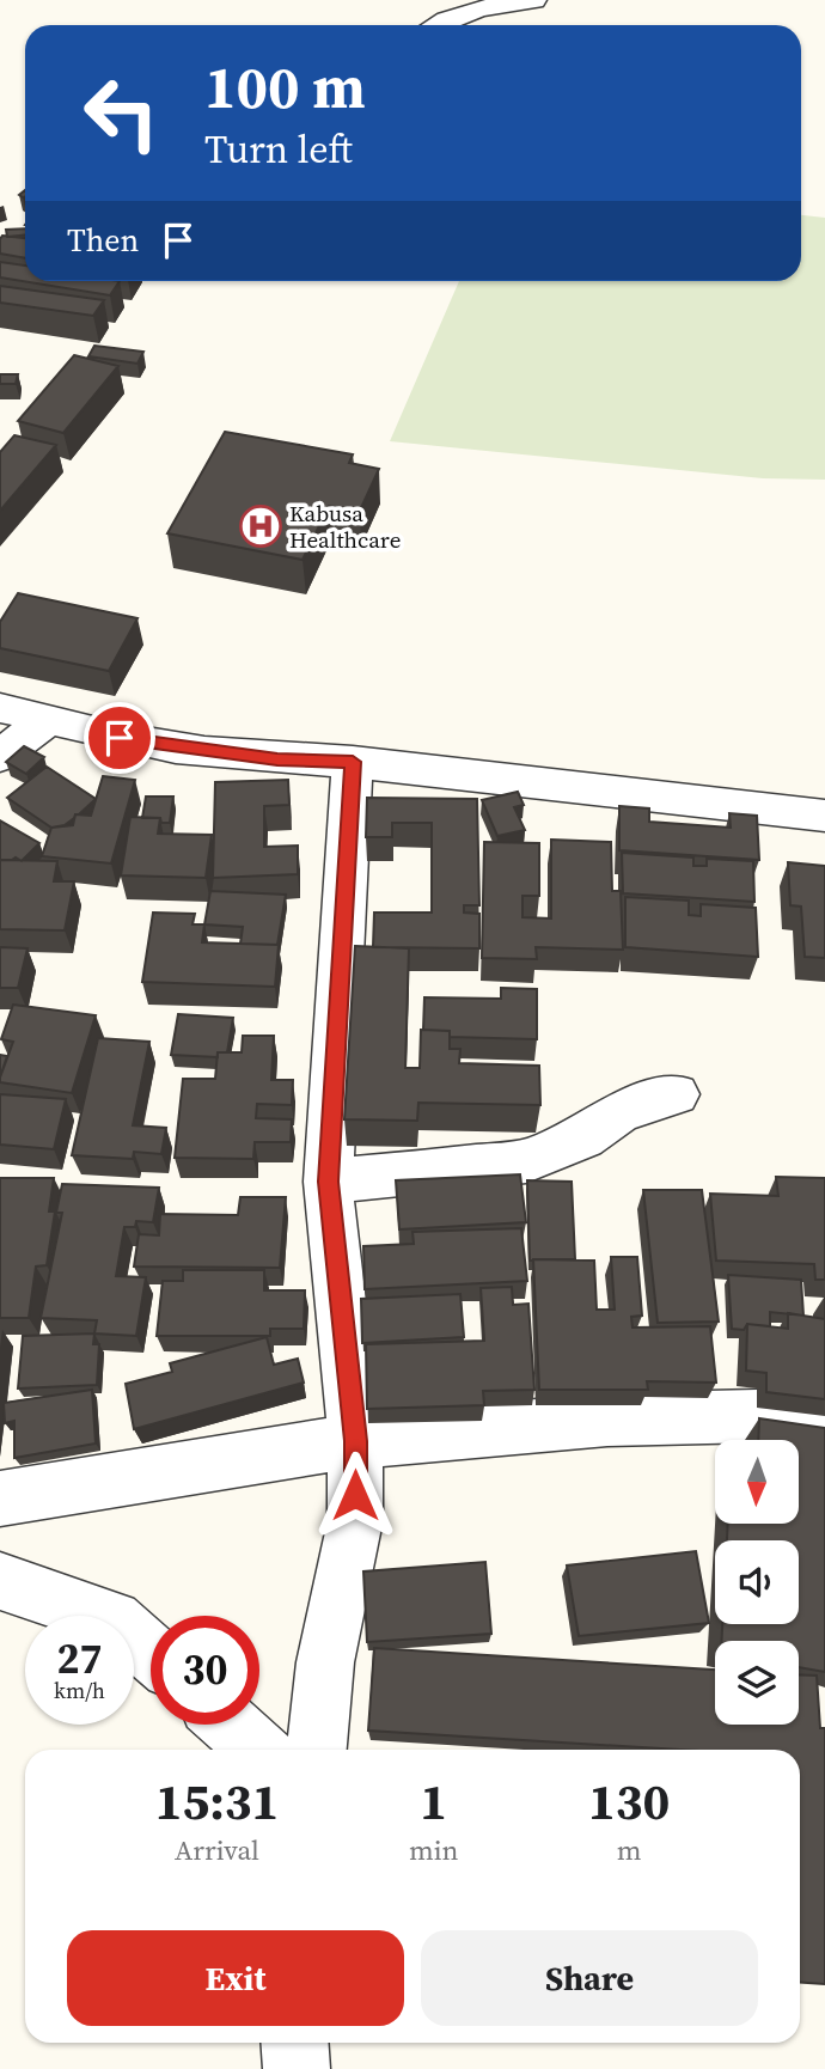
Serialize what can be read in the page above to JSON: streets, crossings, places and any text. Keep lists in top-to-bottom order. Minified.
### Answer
{"places":{"hospital":["Kabusa Healthcare"]},"north":"bottom","page":{"turn":["100 m","Turn left"],"then":"Then","speed":"27 km/h","limit":"30","eta":["15:31","Arrival","1","min","130","m"],"buttons":["Exit","Share"]}}
